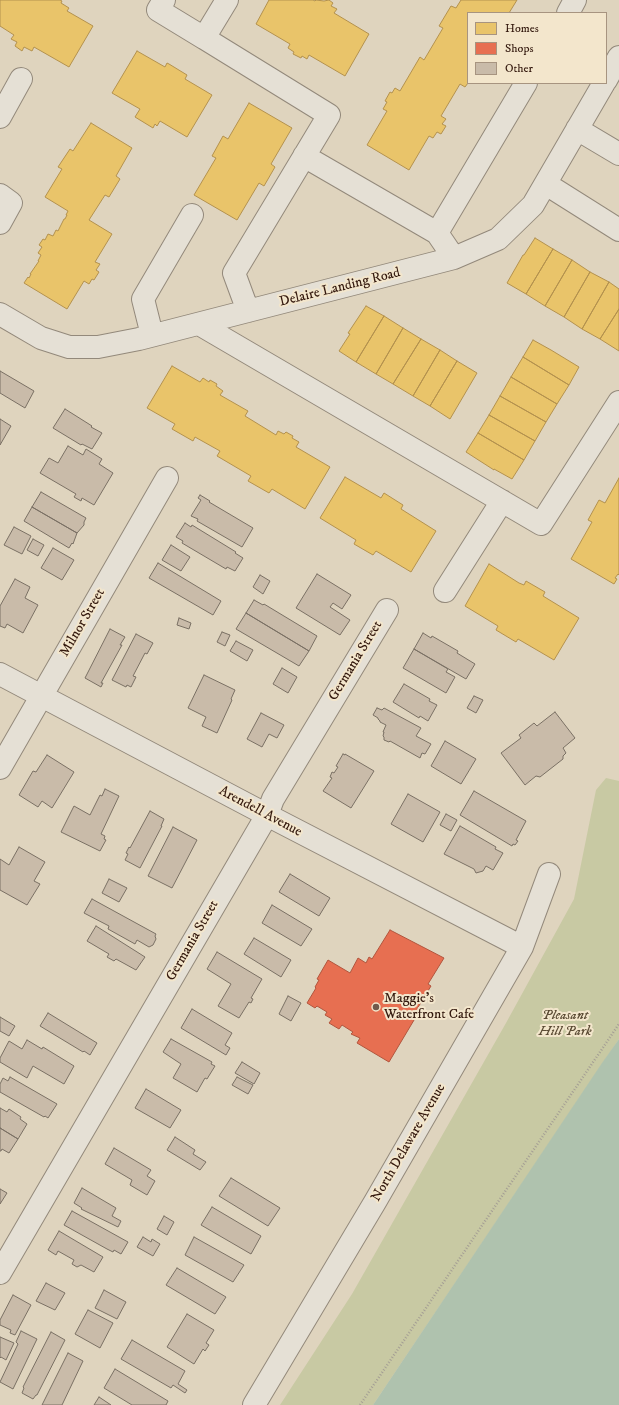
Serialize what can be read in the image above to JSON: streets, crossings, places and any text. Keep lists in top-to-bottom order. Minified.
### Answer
{"streets":{"street":["Delaire Landing Road","Milnor Street","Germania Street","Arendell Avenue","North Delaware Avenue"]},"crossings":[["Milnor Street","Arendell Avenue"],["Germania Street","Arendell Avenue"],["Arendell Avenue","North Delaware Avenue"]],"parks":["Pleasant Hill Park"],"places":["Maggie's Waterfront Cafe"],"legend":["Homes","Shops","Other"]}
